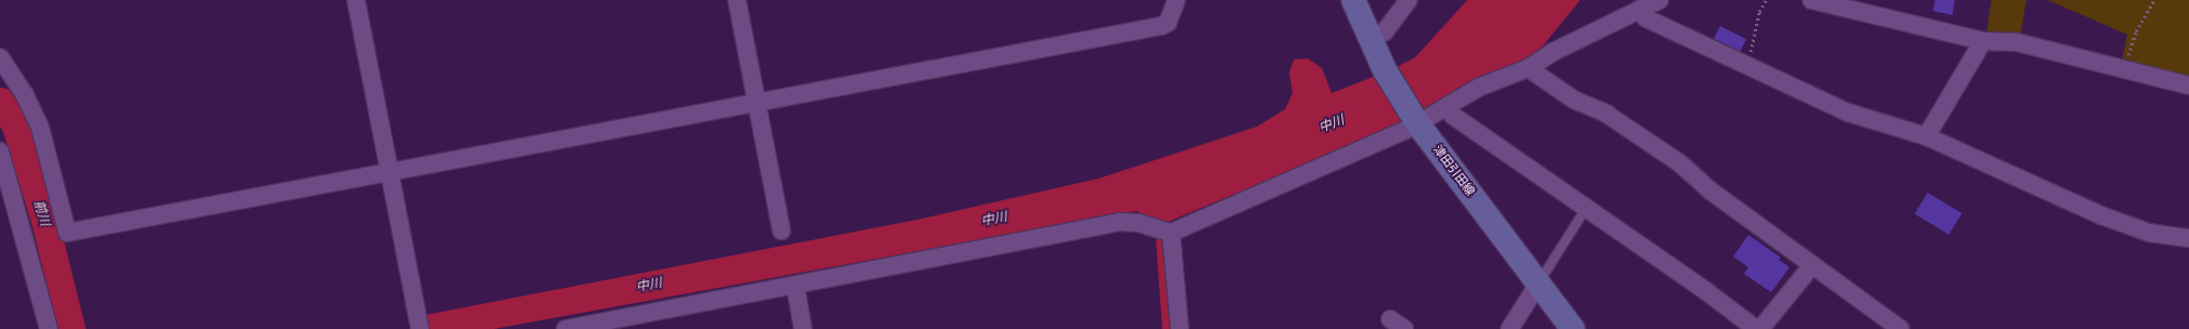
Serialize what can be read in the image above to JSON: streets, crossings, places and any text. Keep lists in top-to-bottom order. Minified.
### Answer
{"streets":{"main road":["津田引田線"]},"water":["中川","前川"]}
